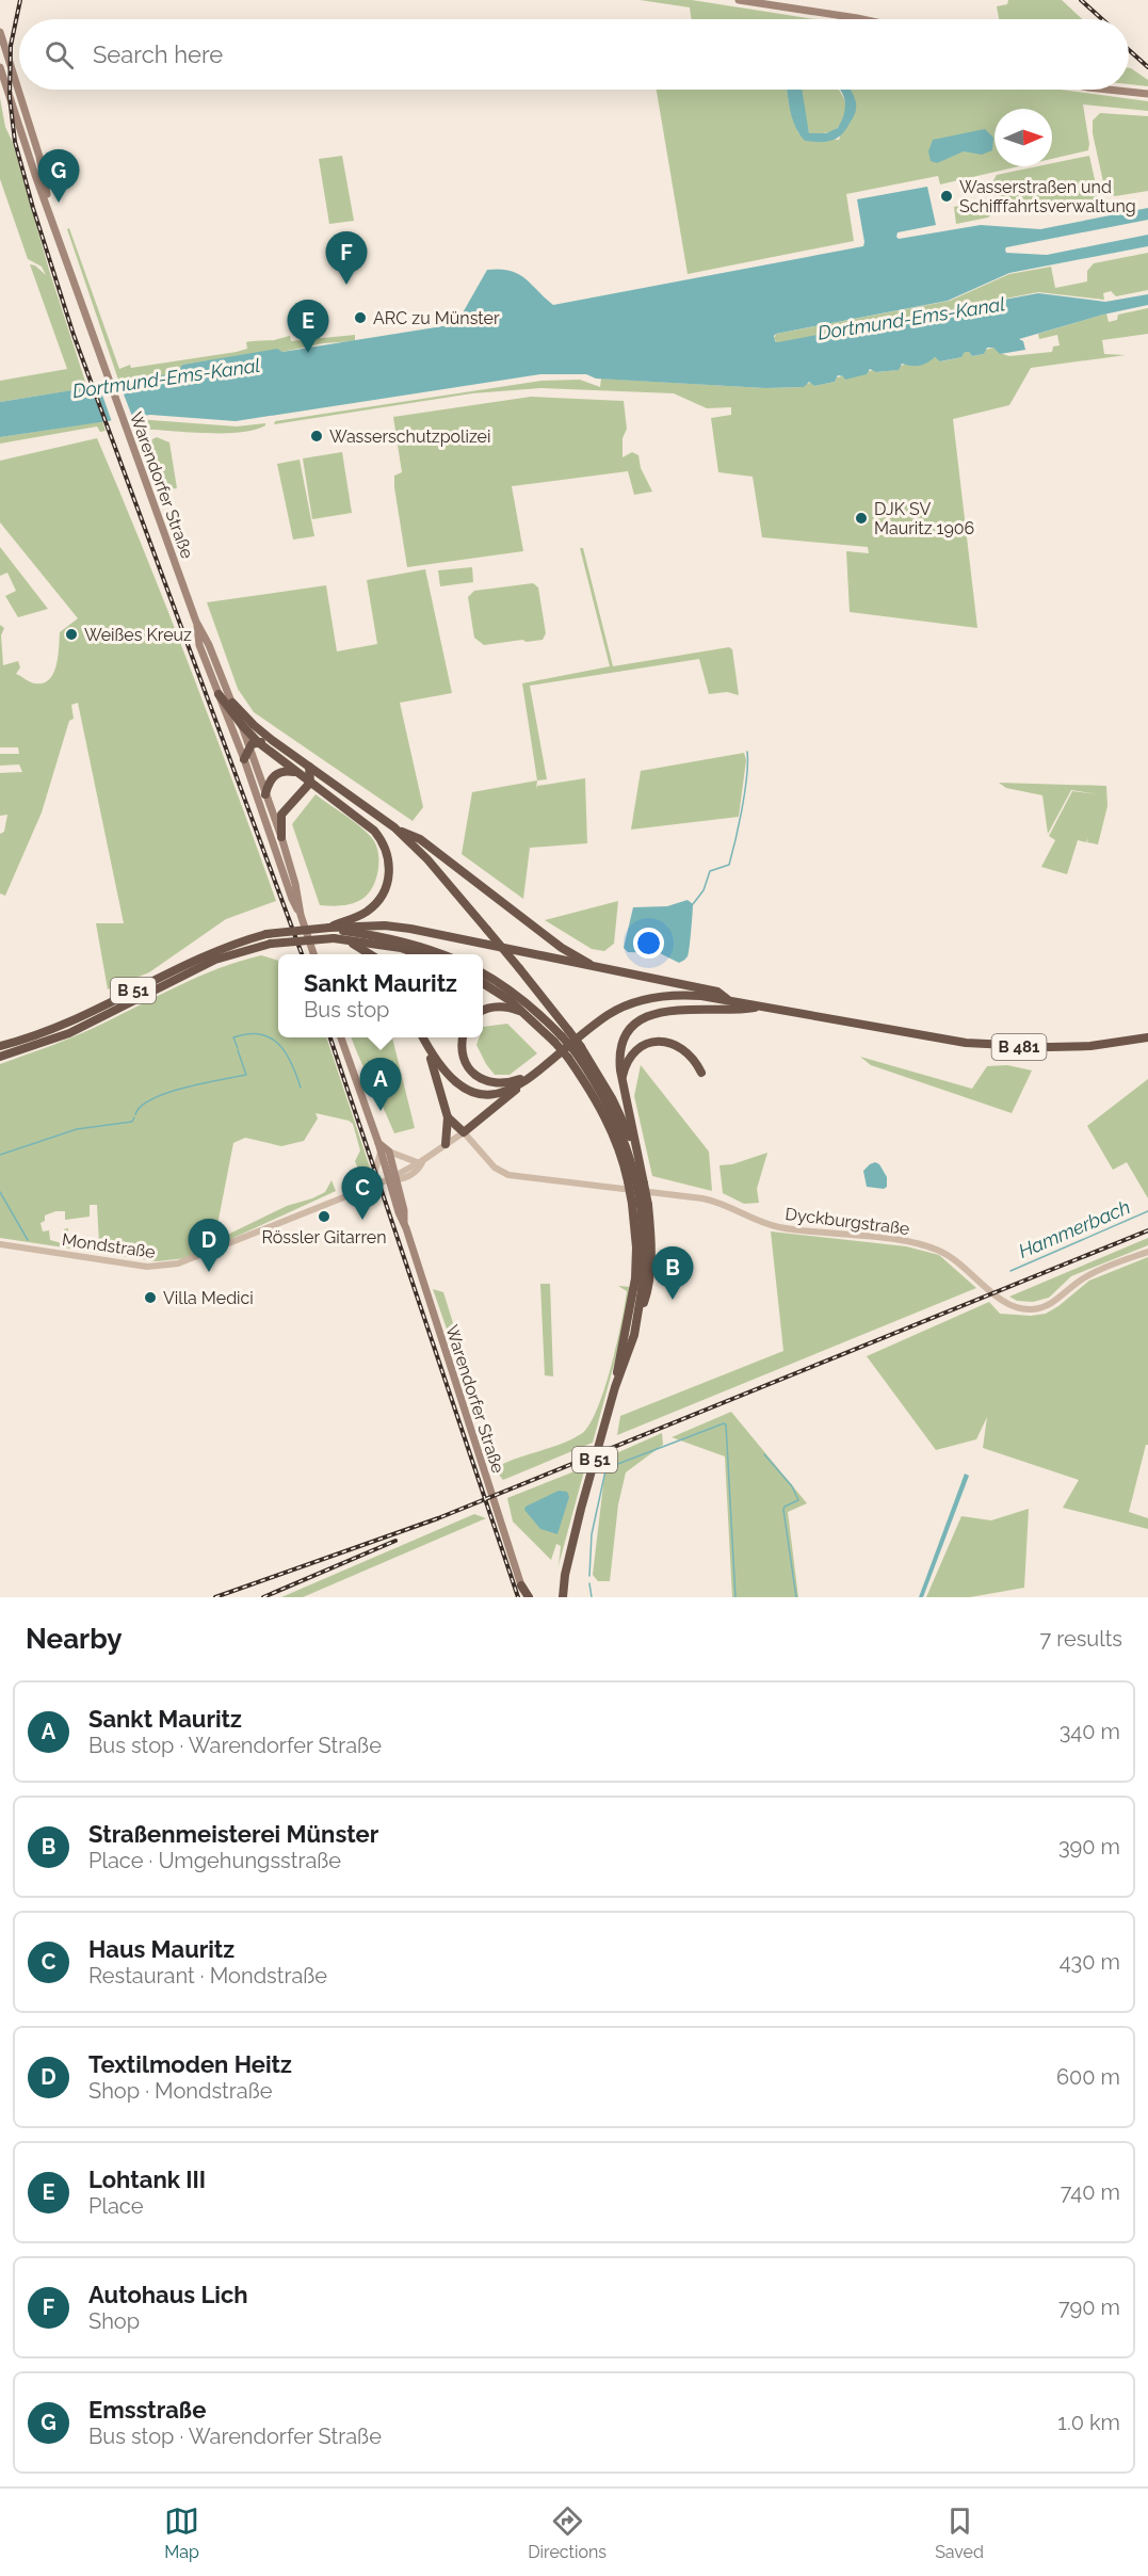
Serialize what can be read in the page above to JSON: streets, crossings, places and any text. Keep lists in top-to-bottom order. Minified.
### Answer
{"streets":{"highway":["B 51","B 481"],"main road":["Warendorfer Straße"],"street":["Dyckburgstraße","Mondstraße"]},"crossings":[["Warendorfer Straße","Mondstraße"],["B 481","Dyckburgstraße"]],"water":["Dortmund-Ems-Kanal","Hammerbach"],"places":["Wasserstraßen und Schifffahrtsverwaltung","ARC zu Münster","Wasserschutzpolizei","DJK SV Mauritz 1906","Weißes Kreuz","Rössler Gitarren","Villa Medici"],"north":"right","page":{"search":"Search here","pins":["G","F","E","A","C","D","B"],"popup":["Sankt Mauritz","Bus stop"],"heading":["Nearby","7 results"],"list":[{"mark":"A","name":"Sankt Mauritz","note":"Bus stop · Warendorfer Straße","value":"340 m"},{"mark":"B","name":"Straßenmeisterei Münster","note":"Place · Umgehungsstraße","value":"390 m"},{"mark":"C","name":"Haus Mauritz","note":"Restaurant · Mondstraße","value":"430 m"},{"mark":"D","name":"Textilmoden Heitz","note":"Shop · Mondstraße","value":"600 m"},{"mark":"E","name":"Lohtank III","note":"Place","value":"740 m"},{"mark":"F","name":"Autohaus Lich","note":"Shop","value":"790 m"},{"mark":"G","name":"Emsstraße","note":"Bus stop · Warendorfer Straße","value":"1.0 km"}],"nav":["Map","Directions","Saved"]}}
